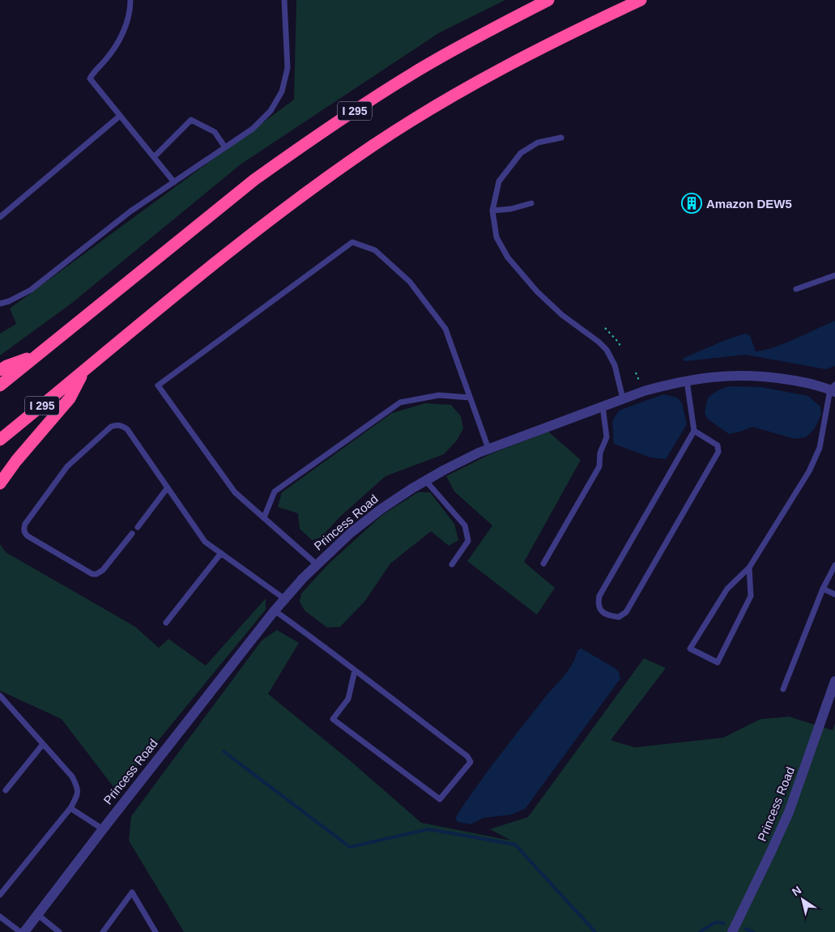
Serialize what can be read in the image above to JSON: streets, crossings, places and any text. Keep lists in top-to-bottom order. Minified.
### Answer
{"streets":{"highway":["I 295"],"street":["Princess Road"]},"places":{"building":["Amazon DEW5"]},"north":"top left"}
